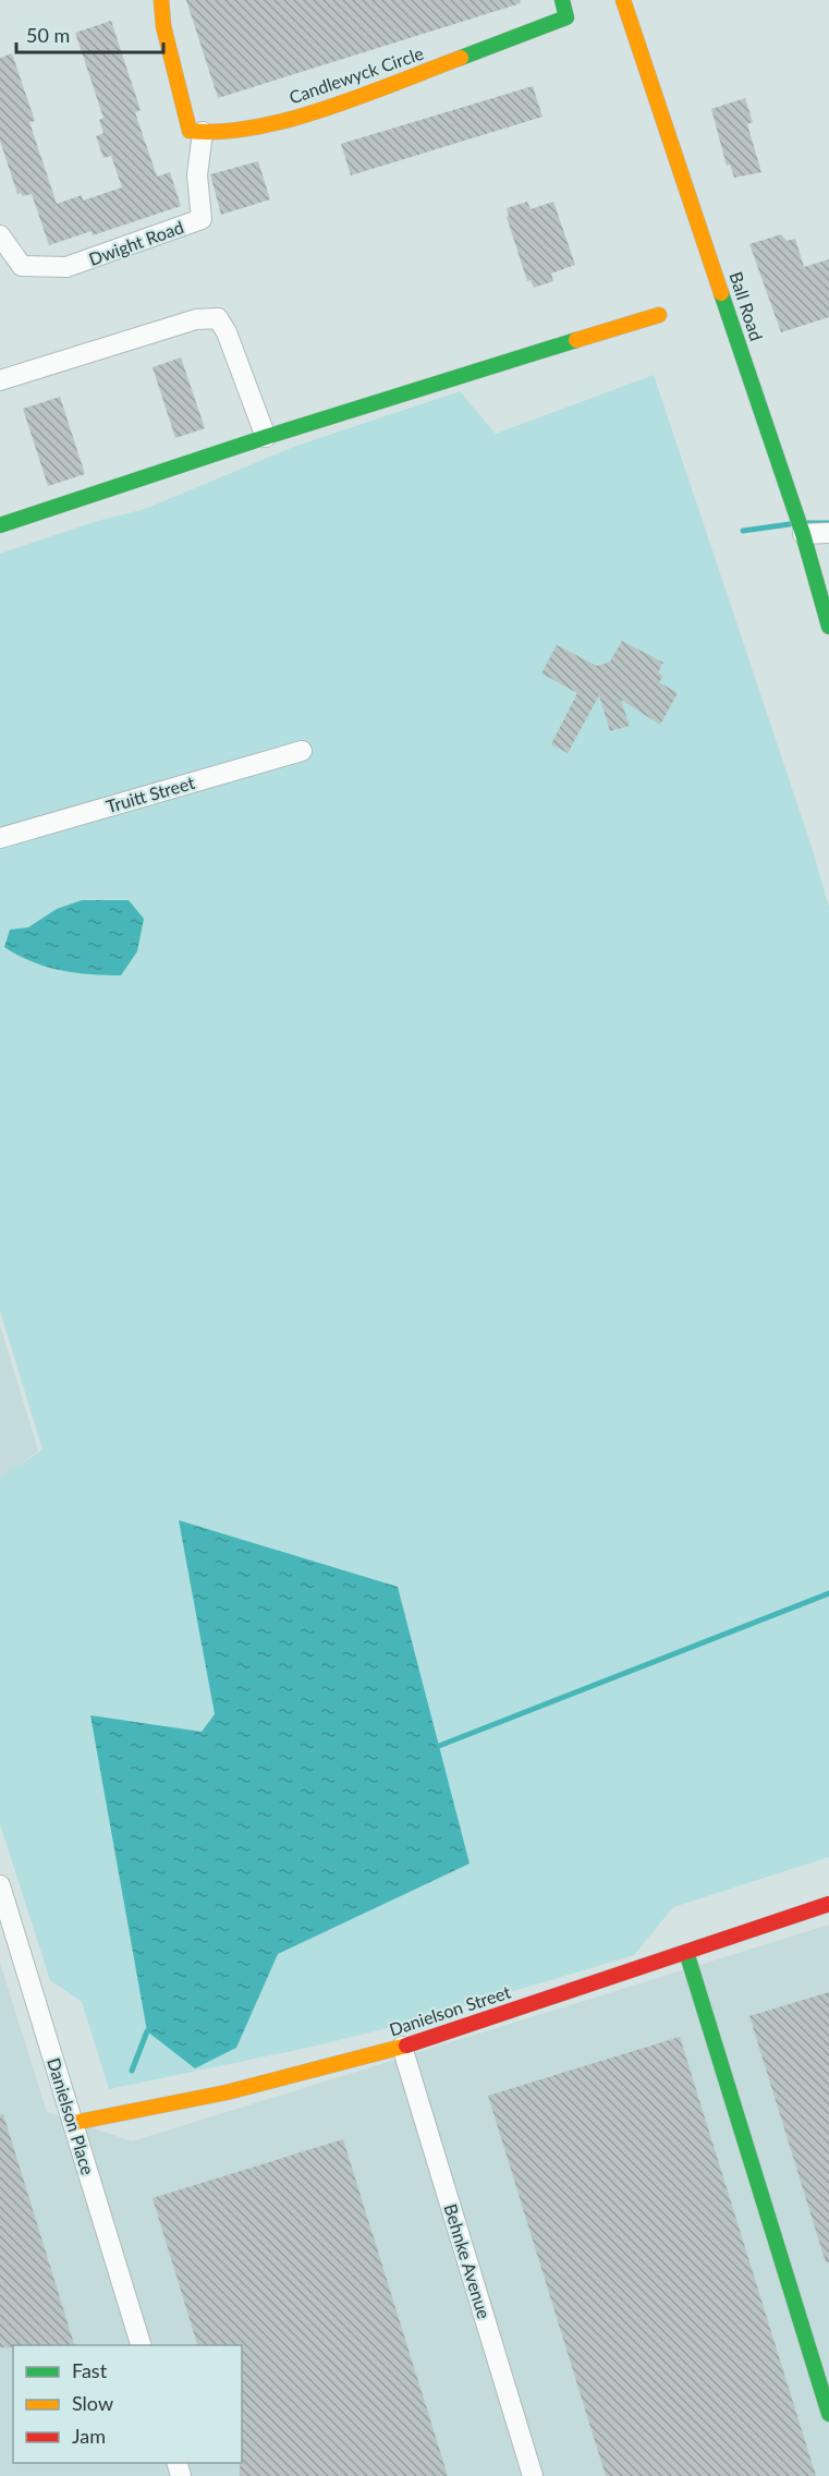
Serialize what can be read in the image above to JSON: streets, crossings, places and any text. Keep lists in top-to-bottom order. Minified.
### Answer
{"streets":{"street":["Candlewyck Circle","Dwight Road","Ball Road","Truitt Street","Danielson Street","Danielson Place","Behnke Avenue"]},"crossings":[["Candlewyck Circle","Dwight Road"],["Danielson Street","Danielson Place"],["Danielson Street","Behnke Avenue"]],"legend":["Fast","Slow","Jam"],"scale_bar":"50 m"}
